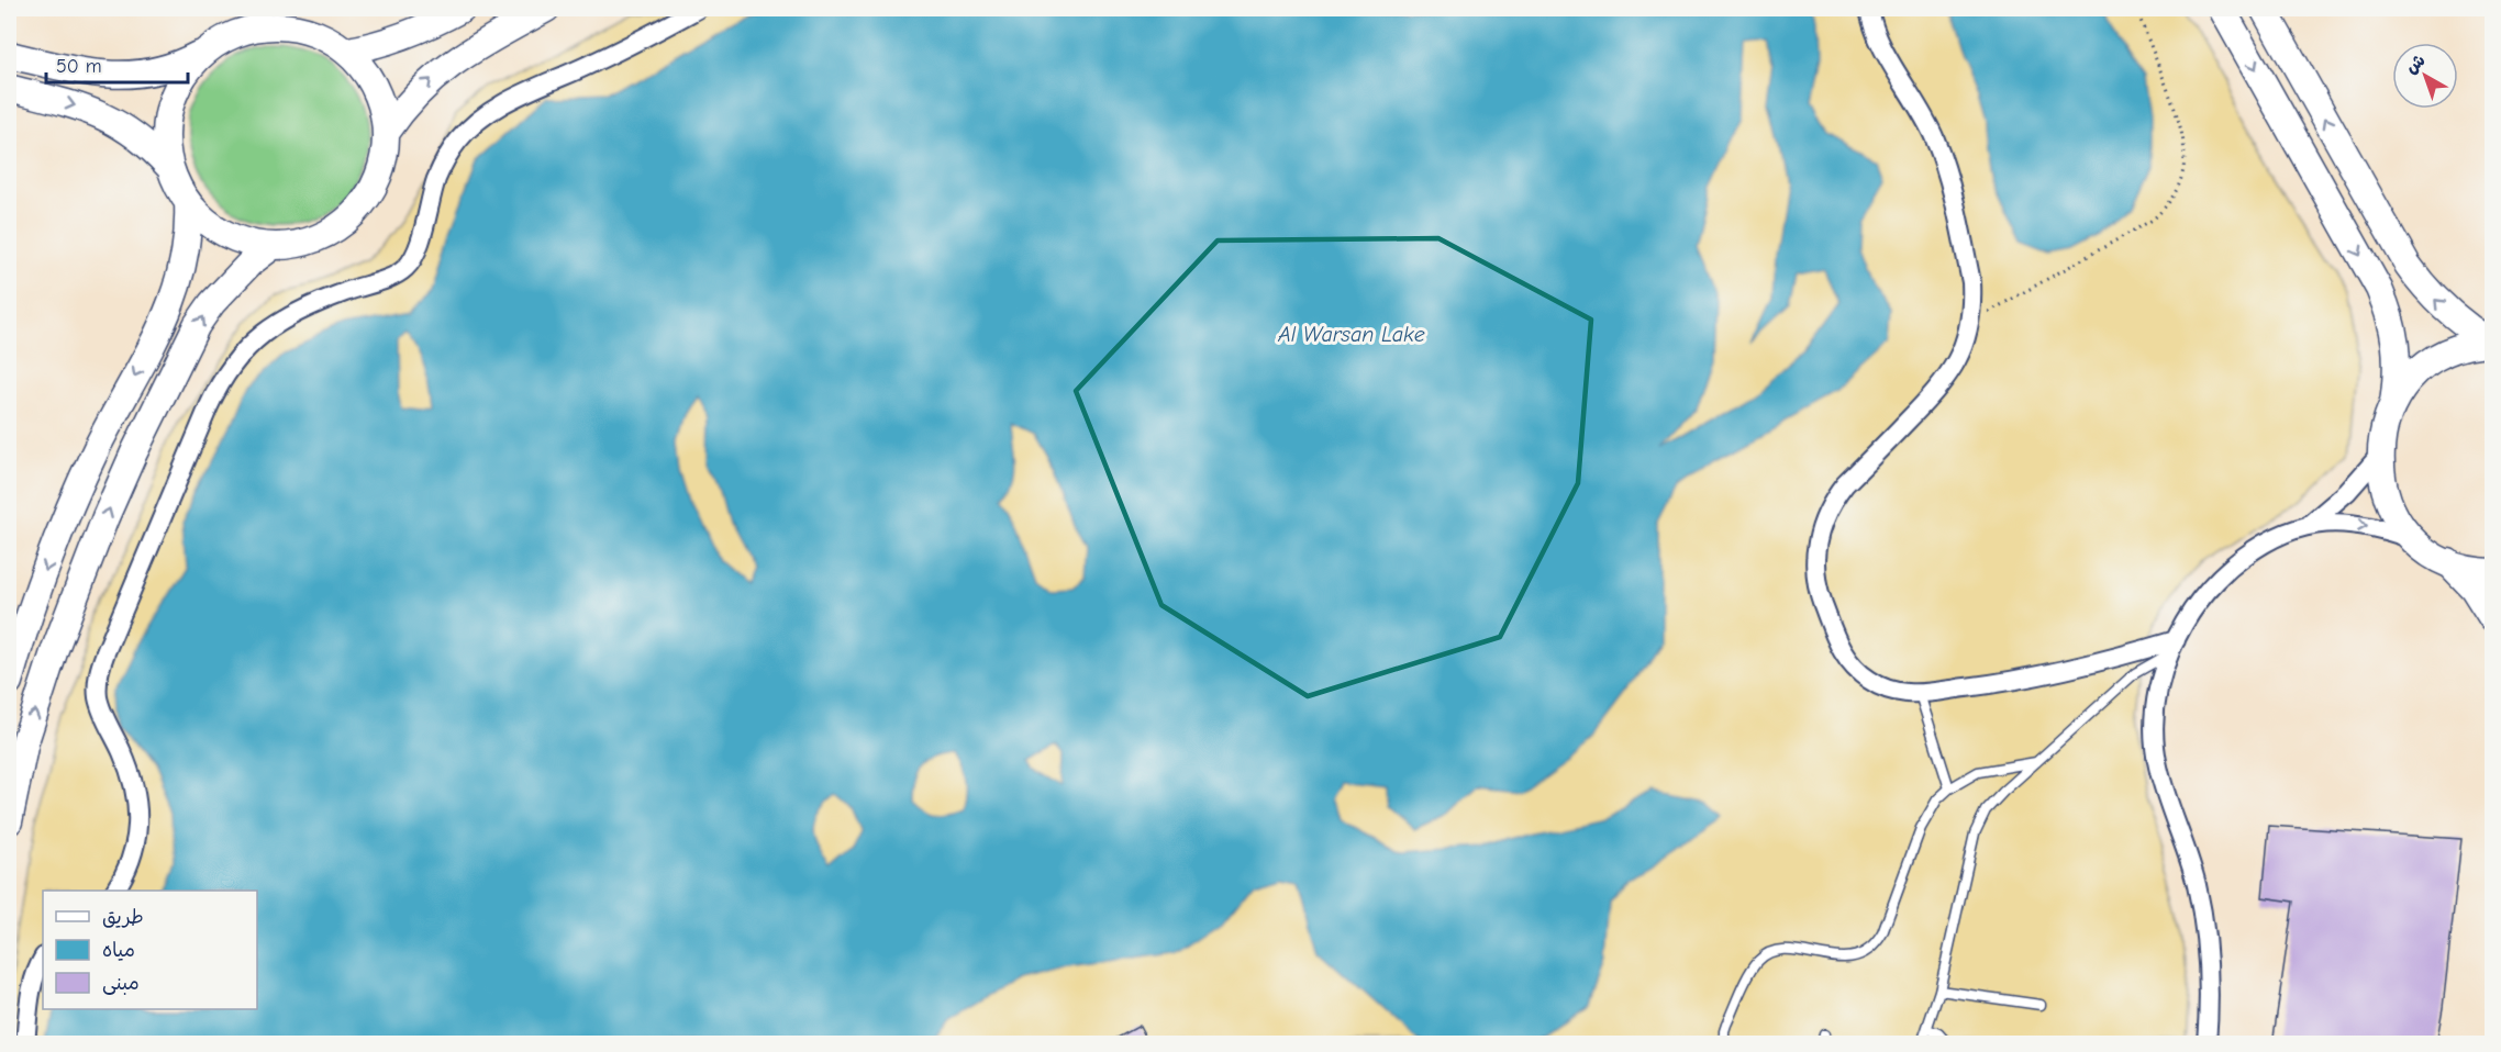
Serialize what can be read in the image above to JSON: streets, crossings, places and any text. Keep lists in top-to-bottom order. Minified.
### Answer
{"water":["Al Warsan Lake"],"legend":["طريق","مياه","مبنى"],"scale_bar":"50 m","north":"top left"}
